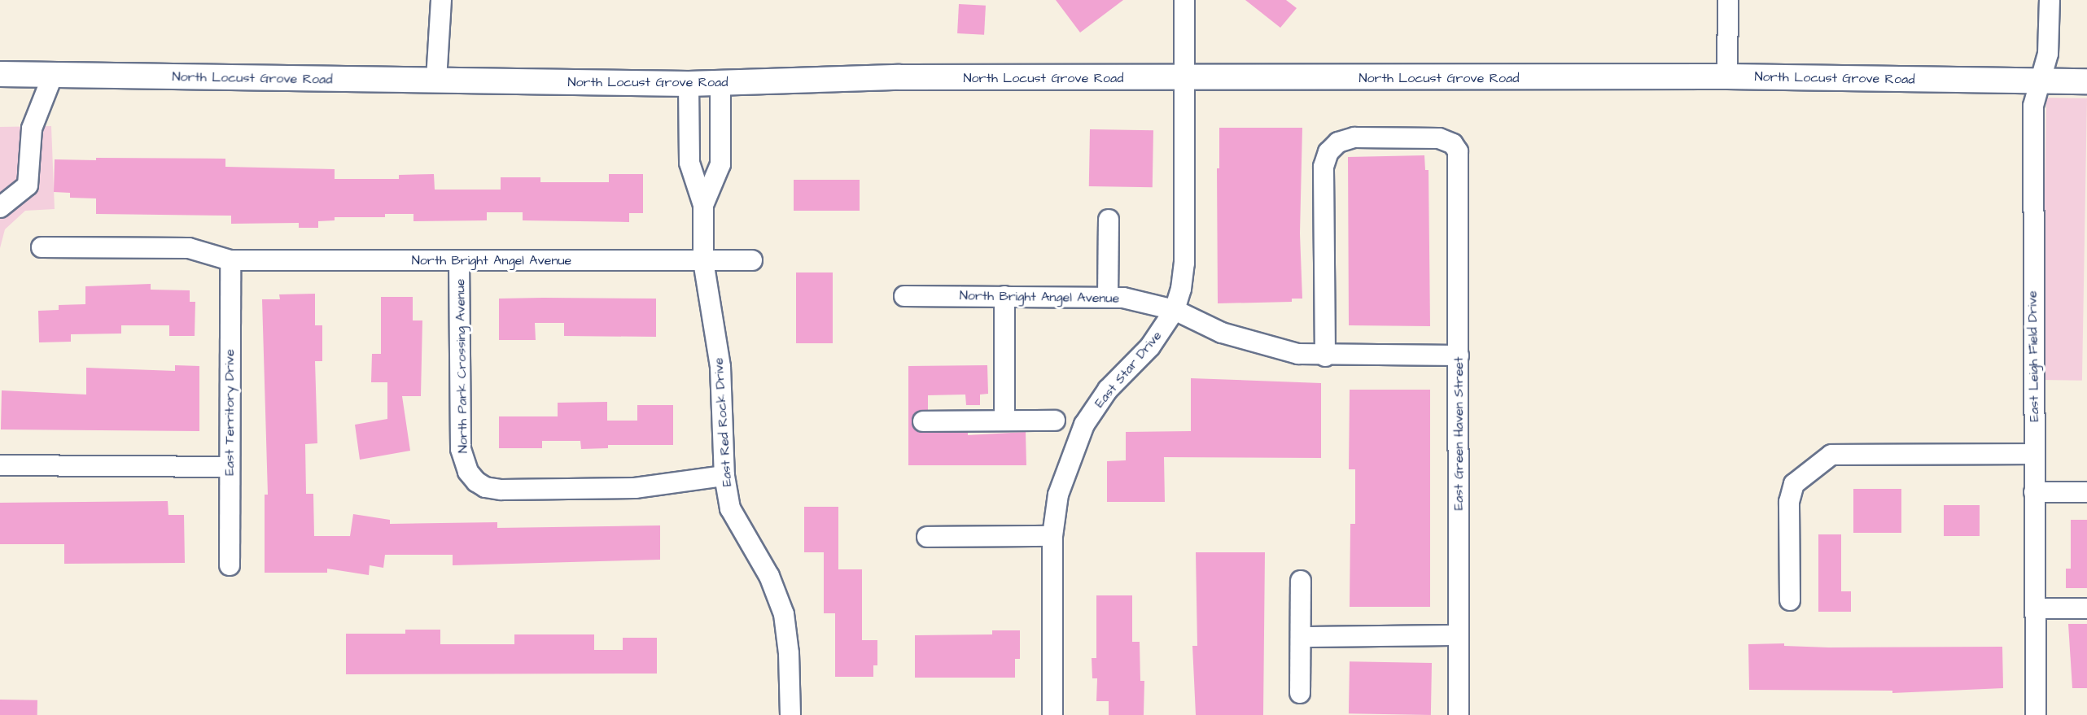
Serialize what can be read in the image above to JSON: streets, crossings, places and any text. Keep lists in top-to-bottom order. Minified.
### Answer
{"streets":{"main road":["North Locust Grove Road"],"street":["North Bright Angel Avenue","East Leigh Field Drive","North Park Crossing Avenue","East Star Drive","East Territory Drive","East Red Rock Drive","East Green Haven Street"]},"crossings":[["North Locust Grove Road","East Leigh Field Drive"],["North Locust Grove Road","East Star Drive"],["North Locust Grove Road","East Red Rock Drive"],["North Bright Angel Avenue","North Park Crossing Avenue"],["North Bright Angel Avenue","East Star Drive"],["North Bright Angel Avenue","East Territory Drive"],["North Bright Angel Avenue","East Red Rock Drive"],["North Bright Angel Avenue","East Green Haven Street"],["North Park Crossing Avenue","East Red Rock Drive"]]}
